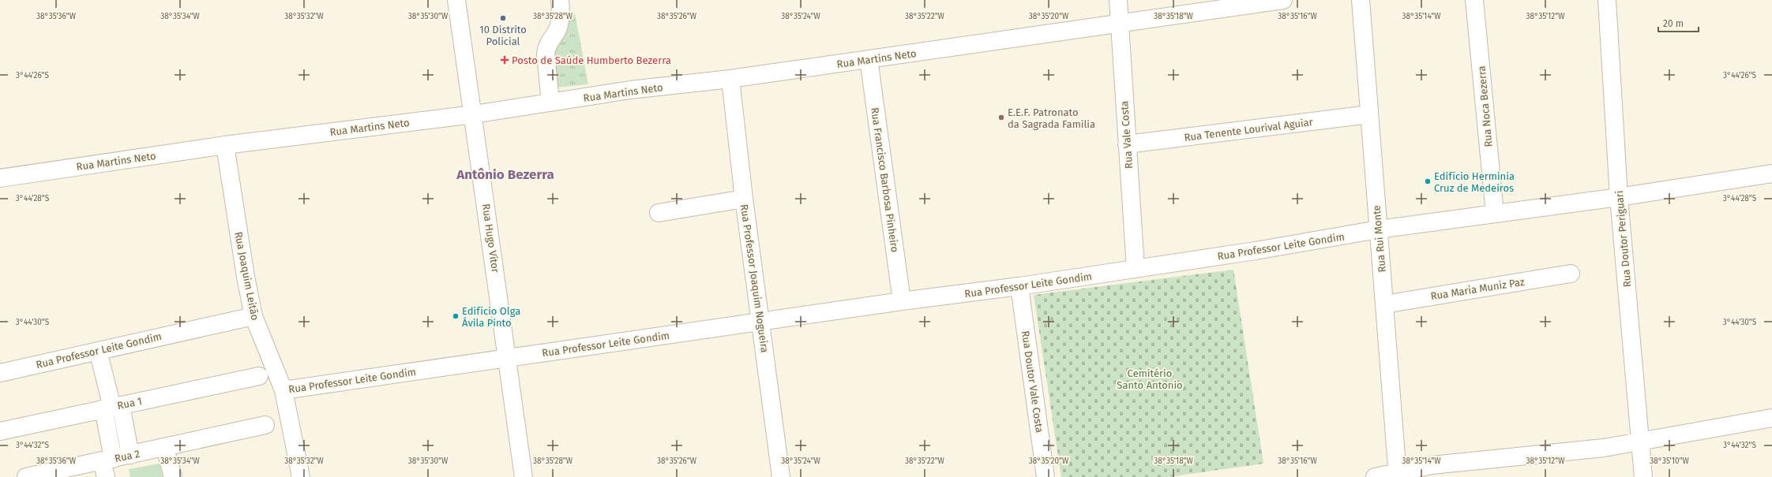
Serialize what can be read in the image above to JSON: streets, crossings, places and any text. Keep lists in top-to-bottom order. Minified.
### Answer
{"streets":{"street":["Rua Martins Neto","Rua Noca Bezerra","Rua Tenente Lourival Aguiar","Rua Vale Costa","Rua Francisco Barbosa Pinheiro","Rua Hugo Vítor","Rua Rui Monte","Rua Doutor Periguari","Rua Professor Leite Gondim","Rua Joaquim Leitão","Rua Professor Joaquim Nogueira","Rua Maria Muniz Paz","Rua Doutor Vale Costa","Rua 1","Rua 2"]},"crossings":[["Rua Martins Neto","Rua Vale Costa"],["Rua Martins Neto","Rua Francisco Barbosa Pinheiro"],["Rua Martins Neto","Rua Hugo Vítor"],["Rua Martins Neto","Rua Joaquim Leitão"],["Rua Martins Neto","Rua Professor Joaquim Nogueira"],["Rua Noca Bezerra","Rua Professor Leite Gondim"],["Rua Tenente Lourival Aguiar","Rua Vale Costa"],["Rua Tenente Lourival Aguiar","Rua Rui Monte"],["Rua Vale Costa","Rua Professor Leite Gondim"],["Rua Francisco Barbosa Pinheiro","Rua Professor Leite Gondim"],["Rua Hugo Vítor","Rua Professor Leite Gondim"],["Rua Rui Monte","Rua Professor Leite Gondim"],["Rua Rui Monte","Rua Maria Muniz Paz"],["Rua Doutor Periguari","Rua Professor Leite Gondim"],["Rua Professor Leite Gondim","Rua Joaquim Leitão"],["Rua Professor Leite Gondim","Rua Professor Joaquim Nogueira"],["Rua Professor Leite Gondim","Rua Doutor Vale Costa"]],"districts":["Antônio Bezerra"],"parks":["Cemitério Santo Antonio"],"places":{"other":["10 Distrito Policial","E.E.F. Patronato da Sagrada Familia","Edifício Herminia Cruz de Medeiros","Edifício Olga Ávila Pinto"],"health":["Posto de Saúde Humberto Bezerra"]},"scale_bar":"20 m","coordinates":["38°35'36\"W","38°35'34\"W","38°35'32\"W","38°35'30\"W","38°35'28\"W","38°35'26\"W","38°35'24\"W","38°35'22\"W","38°35'20\"W","38°35'18\"W","38°35'16\"W","38°35'14\"W","38°35'12\"W","3°44'26\"S","3°44'28\"S","3°44'30\"S","3°44'32\"S","38°35'10\"W"]}
